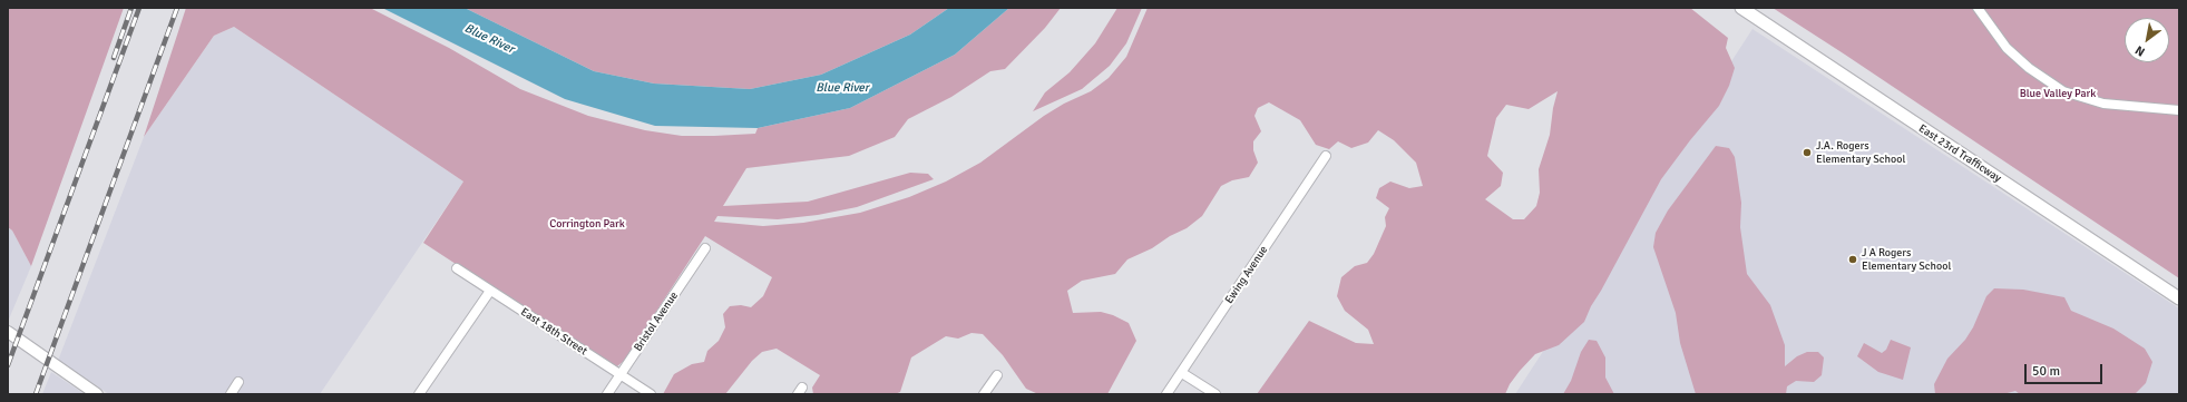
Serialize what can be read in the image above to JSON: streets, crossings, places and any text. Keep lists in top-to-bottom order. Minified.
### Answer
{"streets":{"main road":["East 23rd Trafficway"],"street":["Ewing Avenue","Bristol Avenue","East 18th Street"]},"crossings":[["Bristol Avenue","East 18th Street"]],"water":["Blue River"],"parks":["Blue Valley Park","Corrington Park"],"places":["J.A. Rogers Elementary School","J A Rogers Elementary School"],"scale_bar":"50 m","north":"bottom left"}
